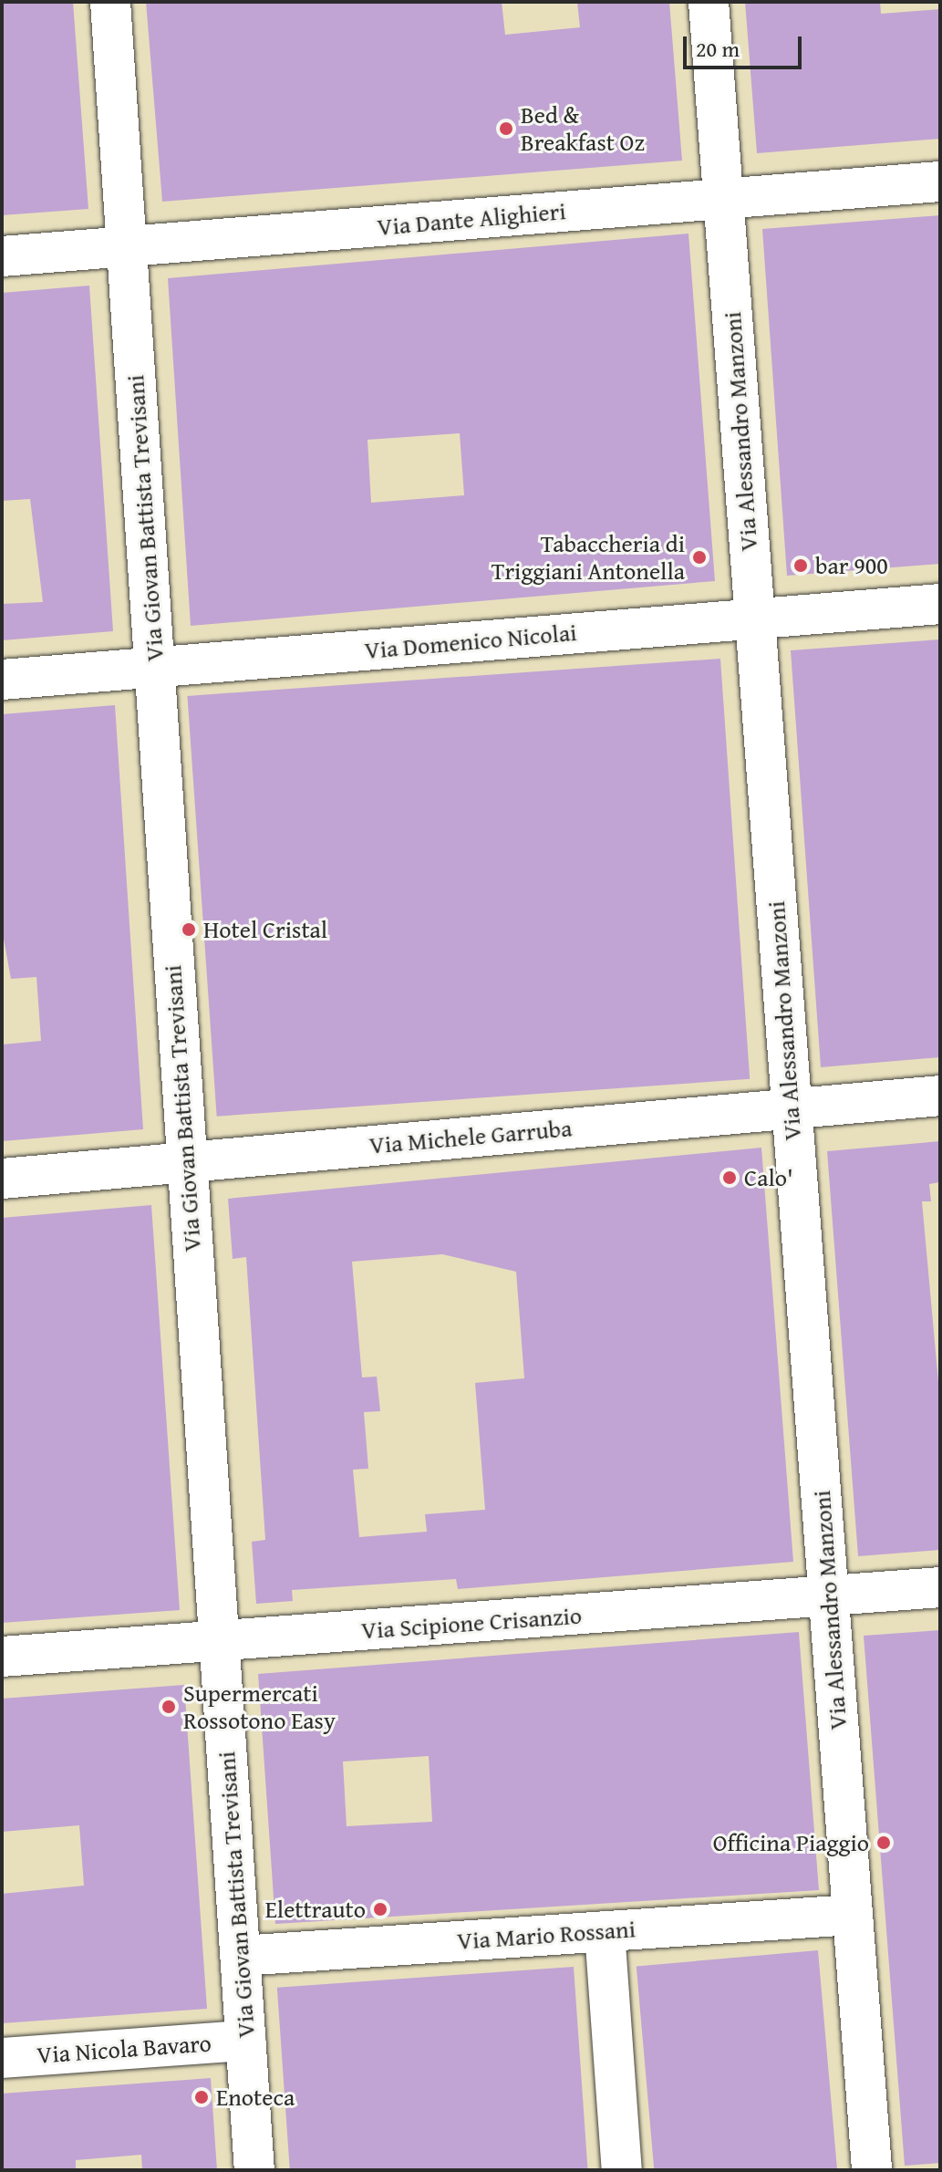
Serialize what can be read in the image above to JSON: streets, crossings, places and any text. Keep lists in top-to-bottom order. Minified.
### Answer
{"streets":{"street":["Via Dante Alighieri","Via Alessandro Manzoni","Via Giovan Battista Trevisani","Via Domenico Nicolai","Via Michele Garruba","Via Scipione Crisanzio","Via Mario Rossani","Via Nicola Bavaro"]},"crossings":[["Via Dante Alighieri","Via Alessandro Manzoni"],["Via Dante Alighieri","Via Giovan Battista Trevisani"],["Via Alessandro Manzoni","Via Domenico Nicolai"],["Via Alessandro Manzoni","Via Michele Garruba"],["Via Alessandro Manzoni","Via Scipione Crisanzio"],["Via Alessandro Manzoni","Via Mario Rossani"],["Via Giovan Battista Trevisani","Via Domenico Nicolai"],["Via Giovan Battista Trevisani","Via Michele Garruba"],["Via Giovan Battista Trevisani","Via Scipione Crisanzio"],["Via Giovan Battista Trevisani","Via Mario Rossani"],["Via Giovan Battista Trevisani","Via Nicola Bavaro"]],"places":["Bed & Breakfast Oz","Tabaccheria di Triggiani Antonella","bar 900","Hotel Cristal","Calo'","Supermercati Rossotono Easy","Officina Piaggio","Elettrauto","Enoteca"],"scale_bar":"20 m"}
